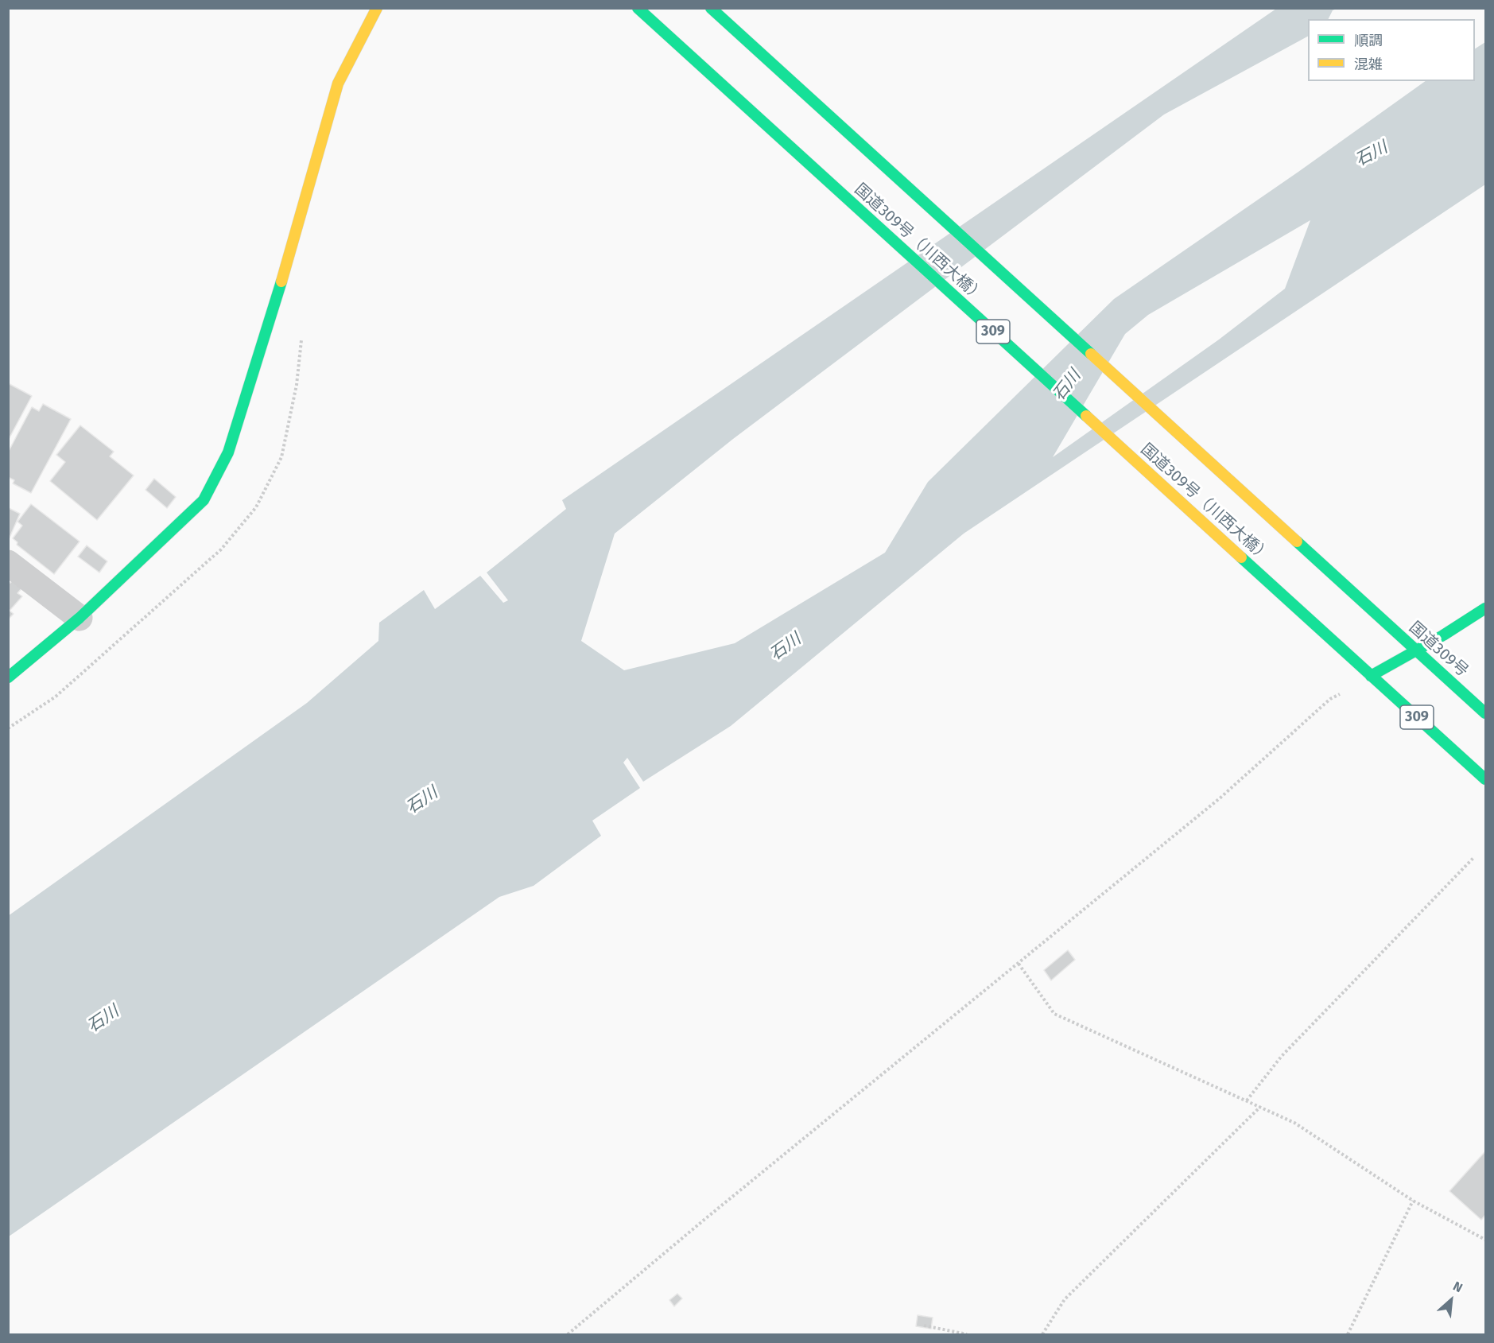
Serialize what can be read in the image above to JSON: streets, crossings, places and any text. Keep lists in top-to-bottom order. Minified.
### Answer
{"streets":{"main road":["国道309号（川西大橋）","309","国道309号"]},"crossings":[["国道309号（川西大橋）","309"],["国道309号（川西大橋）","国道309号"]],"water":["石川"],"legend":["順調","混雑"],"north":"top right"}
